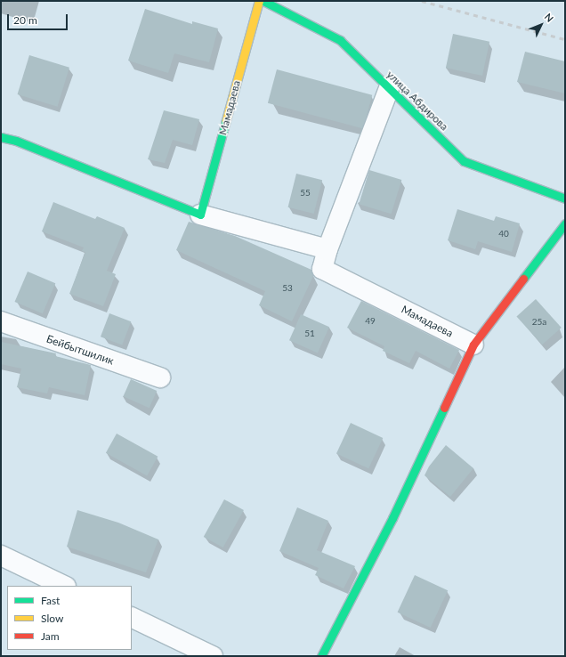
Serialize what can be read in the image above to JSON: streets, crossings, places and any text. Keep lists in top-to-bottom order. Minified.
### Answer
{"streets":{"street":["улица Абдирова","Мамадаева","Бейбытшилик"]},"crossings":[["улица Абдирова","Мамадаева"]],"house_numbers":["55","40","53","49","25а","51"],"legend":["Fast","Slow","Jam"],"scale_bar":"20 m","north":"top right"}
